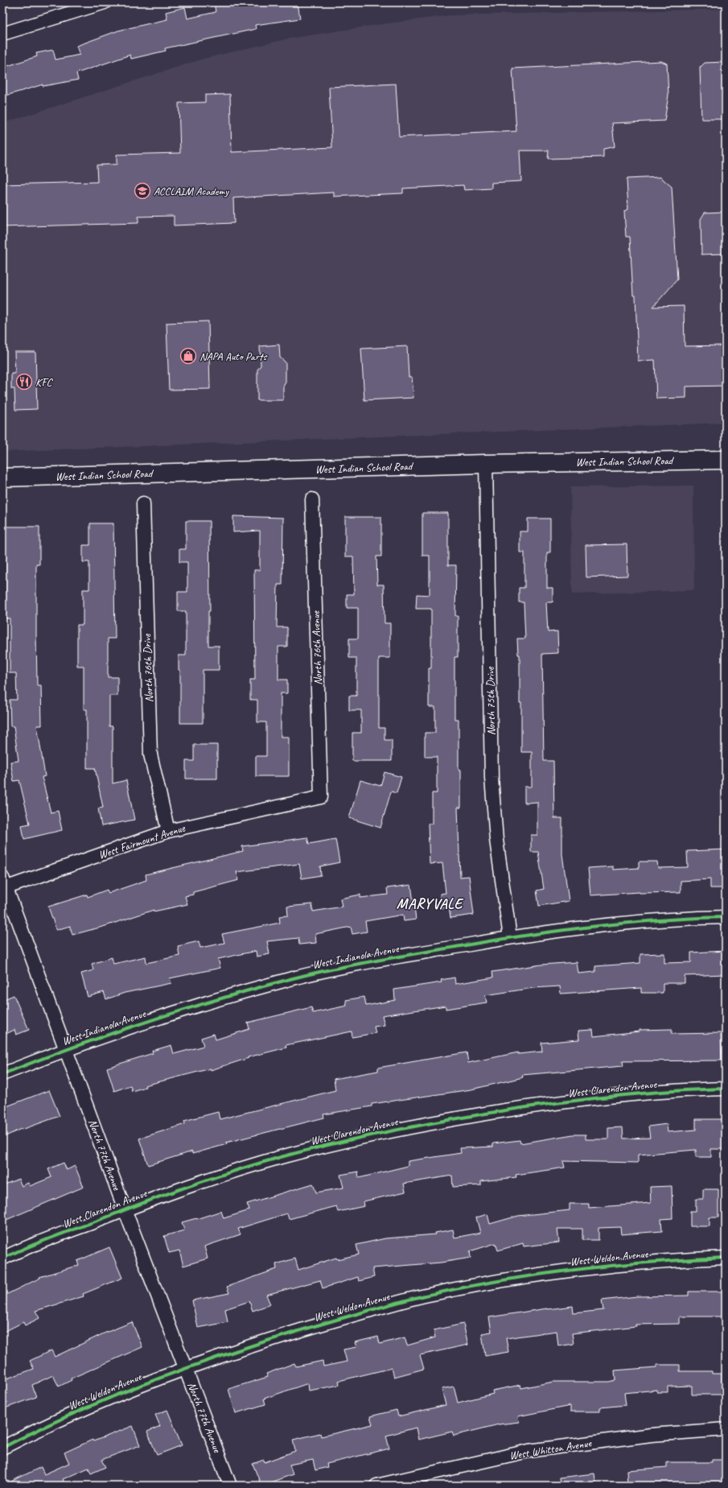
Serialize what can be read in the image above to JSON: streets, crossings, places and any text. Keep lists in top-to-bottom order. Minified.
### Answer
{"streets":{"main road":["West Indian School Road"],"street":["North 76th Avenue","North 76th Drive","North 75th Drive","West Fairmount Avenue","West Indianola Avenue","West Clarendon Avenue","North 77th Avenue","West Weldon Avenue","West Whitton Avenue"]},"crossings":[["West Indian School Road","North 75th Drive"],["North 76th Avenue","West Fairmount Avenue"],["North 76th Drive","West Fairmount Avenue"],["North 75th Drive","West Indianola Avenue"],["West Fairmount Avenue","North 77th Avenue"],["West Indianola Avenue","North 77th Avenue"],["West Clarendon Avenue","North 77th Avenue"],["North 77th Avenue","West Weldon Avenue"]],"districts":["MARYVALE"],"places":{"school or university":["ACCLAIM Academy"],"shop":["NAPA Auto Parts"],"restaurant":["KFC"]}}
